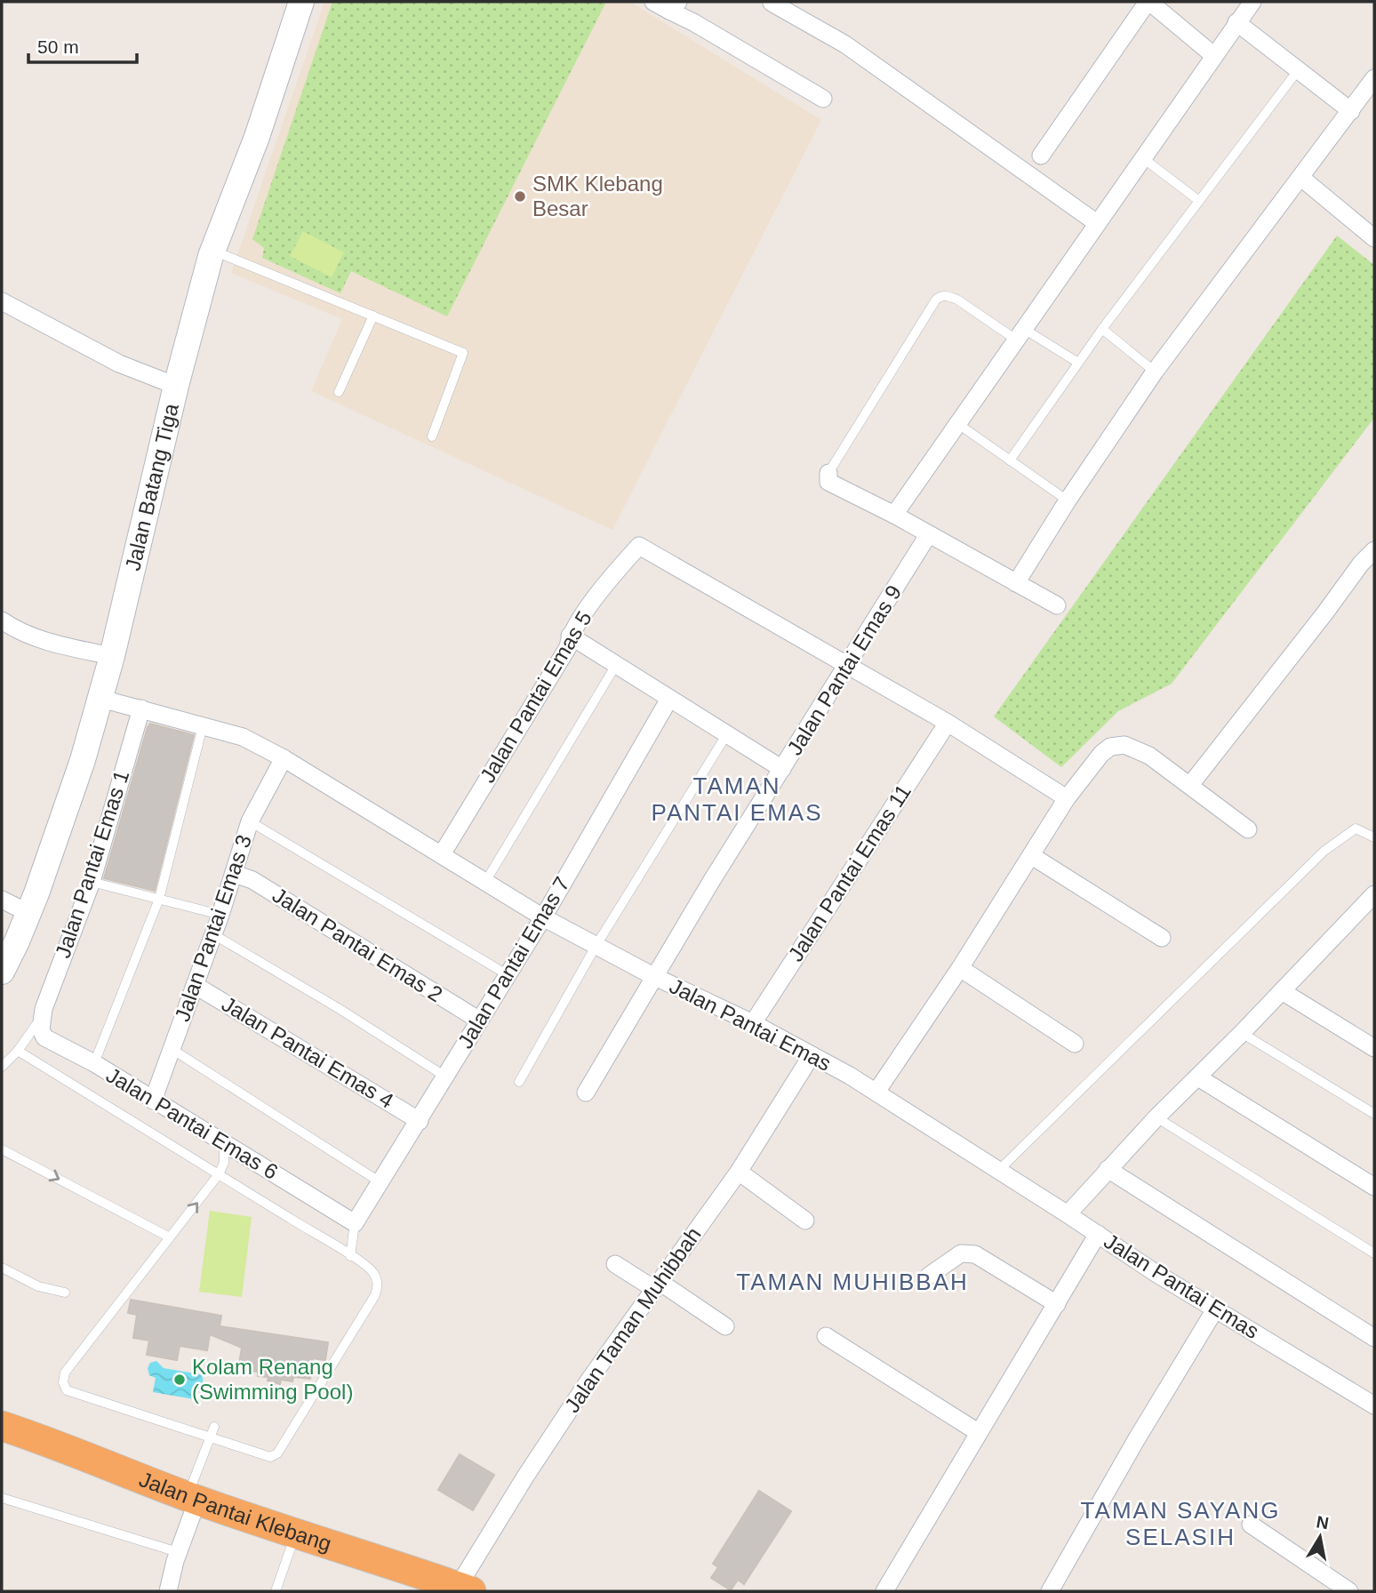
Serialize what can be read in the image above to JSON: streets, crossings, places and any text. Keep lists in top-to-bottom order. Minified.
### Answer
{"streets":{"highway":["Jalan Pantai Klebang"],"main road":["Jalan Batang Tiga"],"street":["Jalan Pantai Emas 9","Jalan Pantai Emas 5","Jalan Pantai Emas 1","Jalan Pantai Emas 11","Jalan Pantai Emas 3","Jalan Pantai Emas 2","Jalan Pantai Emas 7","Jalan Pantai Emas","Jalan Pantai Emas 4","Jalan Pantai Emas 6","Jalan Taman Muhibbah"]},"crossings":[["Jalan Batang Tiga","Jalan Pantai Emas"],["Jalan Pantai Emas 9","Jalan Pantai Emas 5"],["Jalan Pantai Emas 9","Jalan Pantai Emas"],["Jalan Pantai Emas 5","Jalan Pantai Emas"],["Jalan Pantai Emas 1","Jalan Pantai Emas"],["Jalan Pantai Emas 1","Jalan Pantai Emas 6"],["Jalan Pantai Emas 11","Jalan Pantai Emas"],["Jalan Pantai Emas 3","Jalan Pantai Emas 2"],["Jalan Pantai Emas 3","Jalan Pantai Emas"],["Jalan Pantai Emas 3","Jalan Pantai Emas 4"],["Jalan Pantai Emas 3","Jalan Pantai Emas 6"],["Jalan Pantai Emas 2","Jalan Pantai Emas 7"],["Jalan Pantai Emas 7","Jalan Pantai Emas"],["Jalan Pantai Emas 7","Jalan Pantai Emas 4"],["Jalan Pantai Emas 7","Jalan Pantai Emas 6"],["Jalan Pantai Emas","Jalan Taman Muhibbah"],["Jalan Taman Muhibbah","Jalan Pantai Klebang"]],"districts":["TAMAN PANTAI EMAS","TAMAN MUHIBBAH","TAMAN SAYANG SELASIH"],"places":["SMK Klebang Besar","Kolam Renang (Swimming Pool)"],"scale_bar":"50 m","north":"top"}
